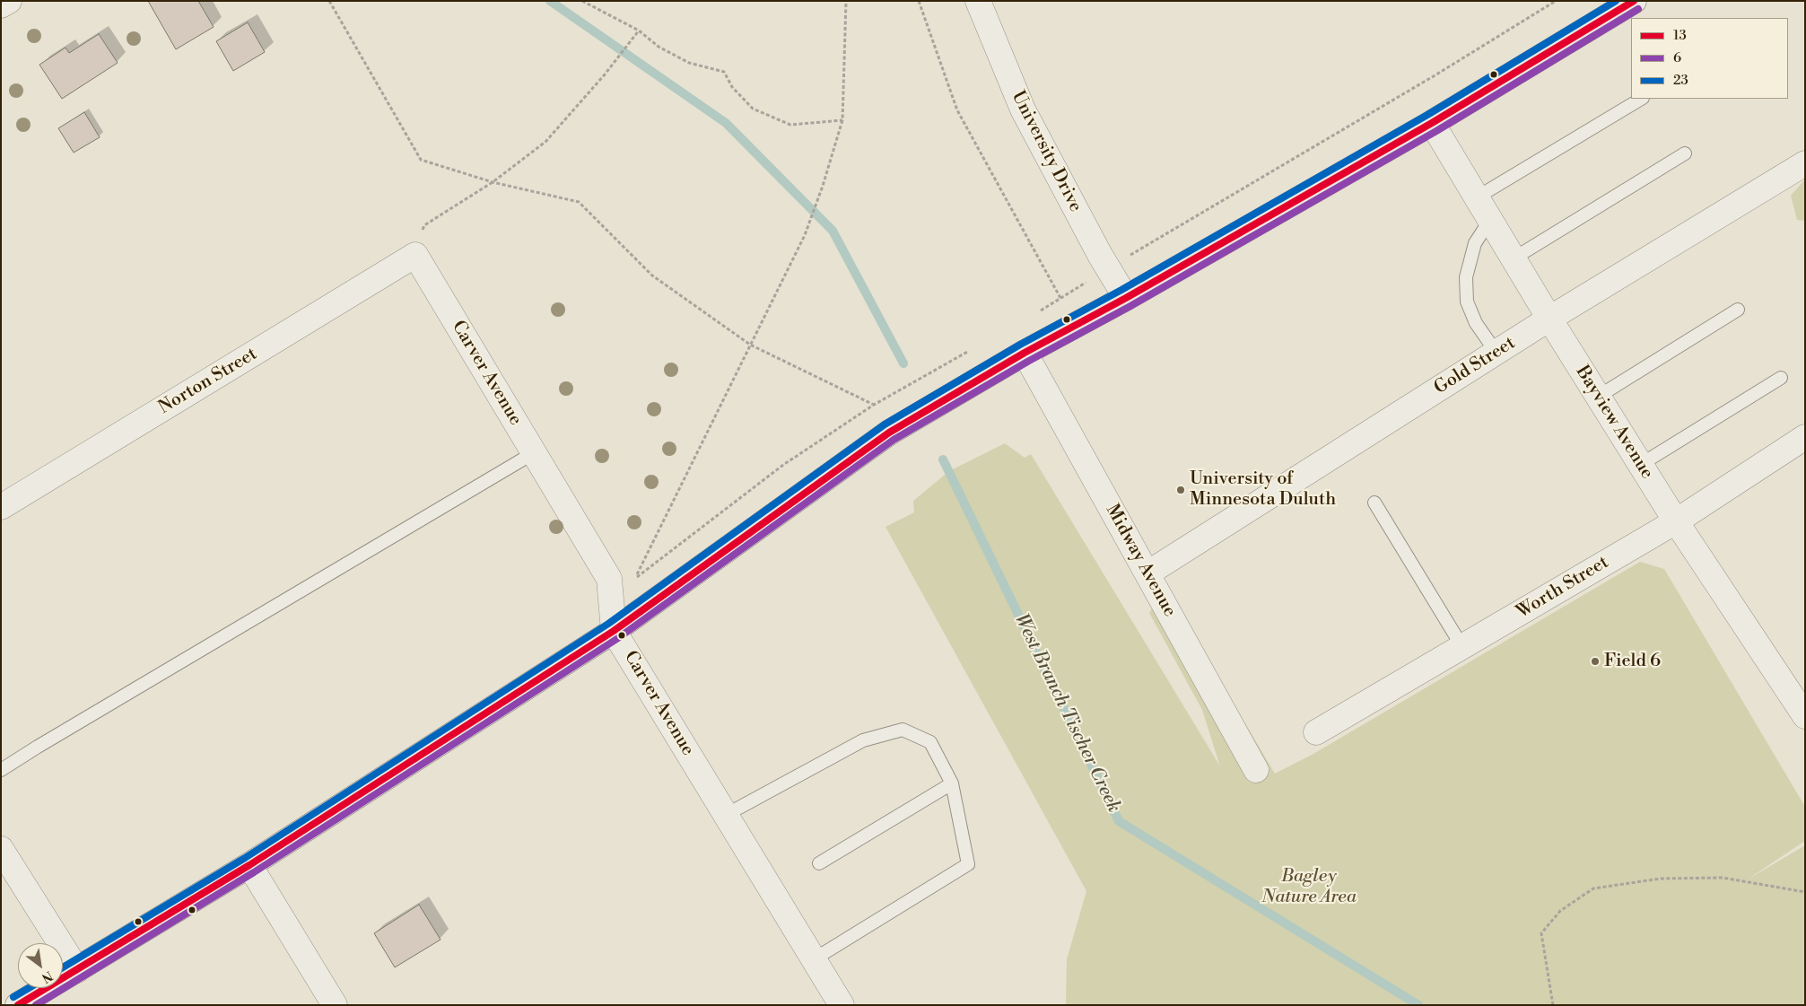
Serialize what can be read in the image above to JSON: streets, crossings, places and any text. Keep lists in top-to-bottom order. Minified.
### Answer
{"streets":{"street":["University Drive","Gold Street","Carver Avenue","Norton Street","Bayview Avenue","Midway Avenue","Worth Street"]},"crossings":[["Gold Street","Bayview Avenue"],["Gold Street","Midway Avenue"],["Carver Avenue","Norton Street"],["Bayview Avenue","Worth Street"]],"water":["West Branch Tischer Creek"],"parks":["Bagley Nature Area"],"places":["University of Minnesota Duluth","Field 6"],"lines":["transit line 13","transit line 23","transit line 6"],"legend":["13","6","23"],"north":"bottom right"}
